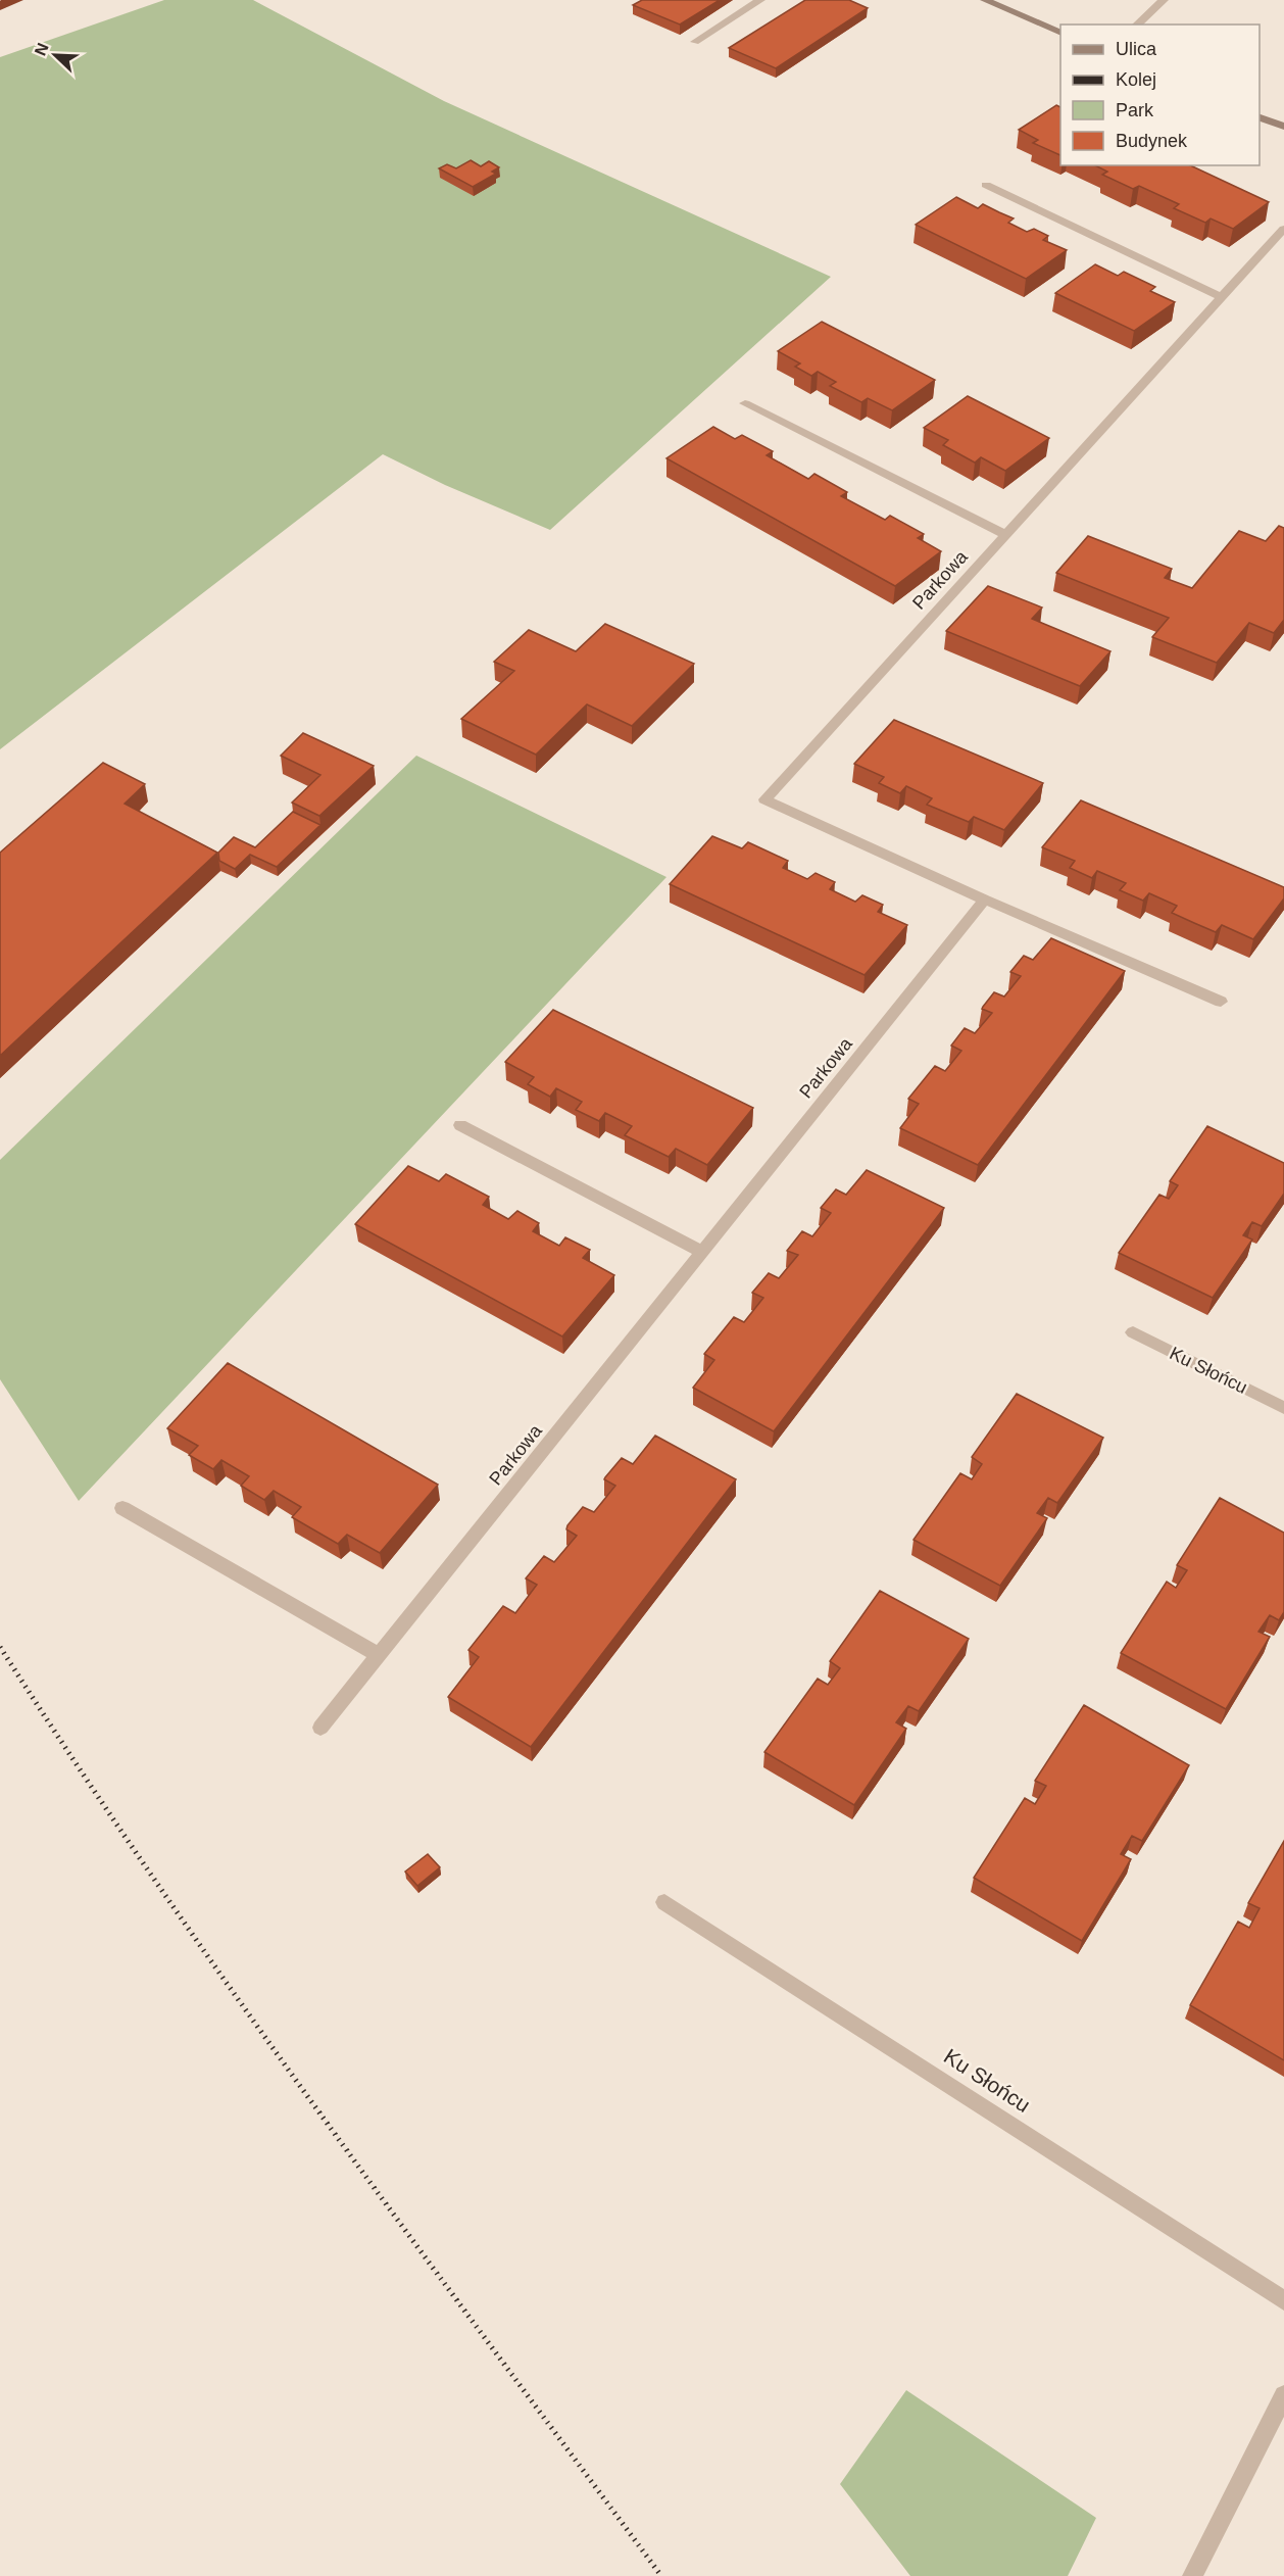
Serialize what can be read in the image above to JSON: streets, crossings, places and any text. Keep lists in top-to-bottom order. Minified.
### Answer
{"streets":{"street":["Parkowa","Ku Słońcu"]},"legend":["Ulica","Kolej","Park","Budynek"],"north":"top left"}
